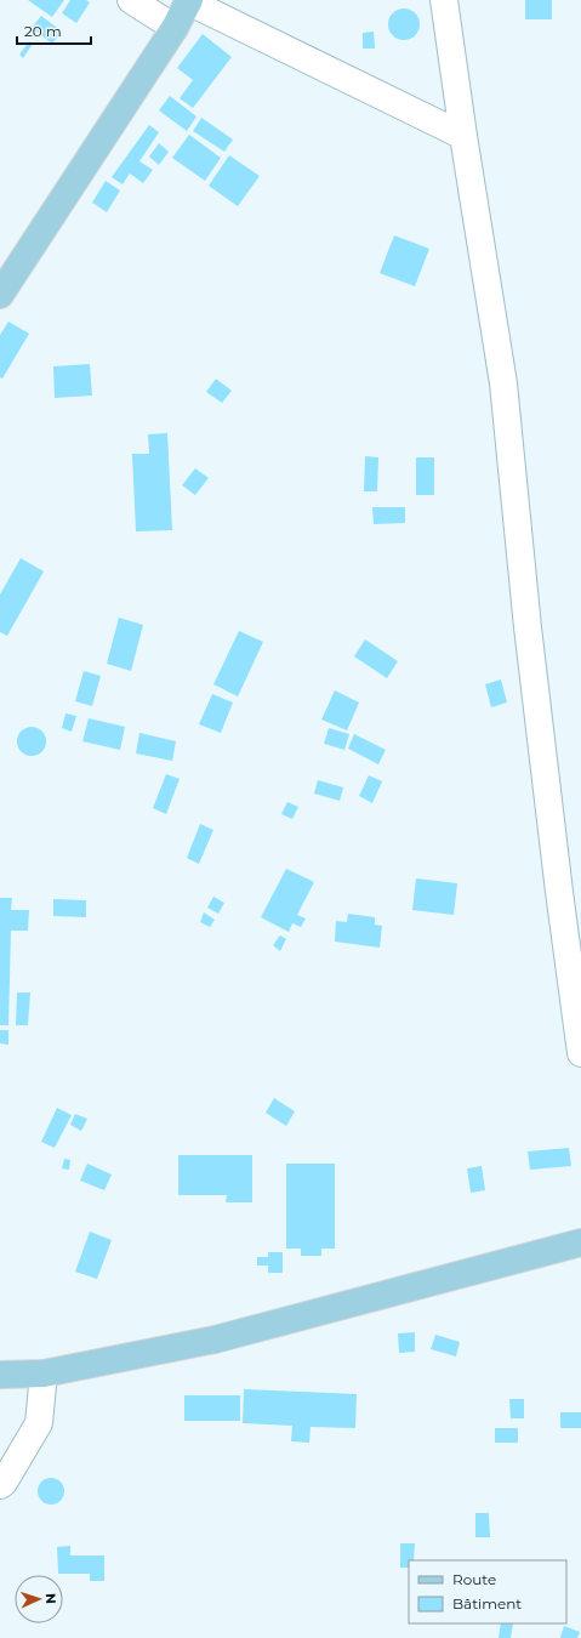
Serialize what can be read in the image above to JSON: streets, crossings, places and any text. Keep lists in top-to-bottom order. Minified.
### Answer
{"legend":["Route","Bâtiment"],"scale_bar":"20 m","north":"right"}
